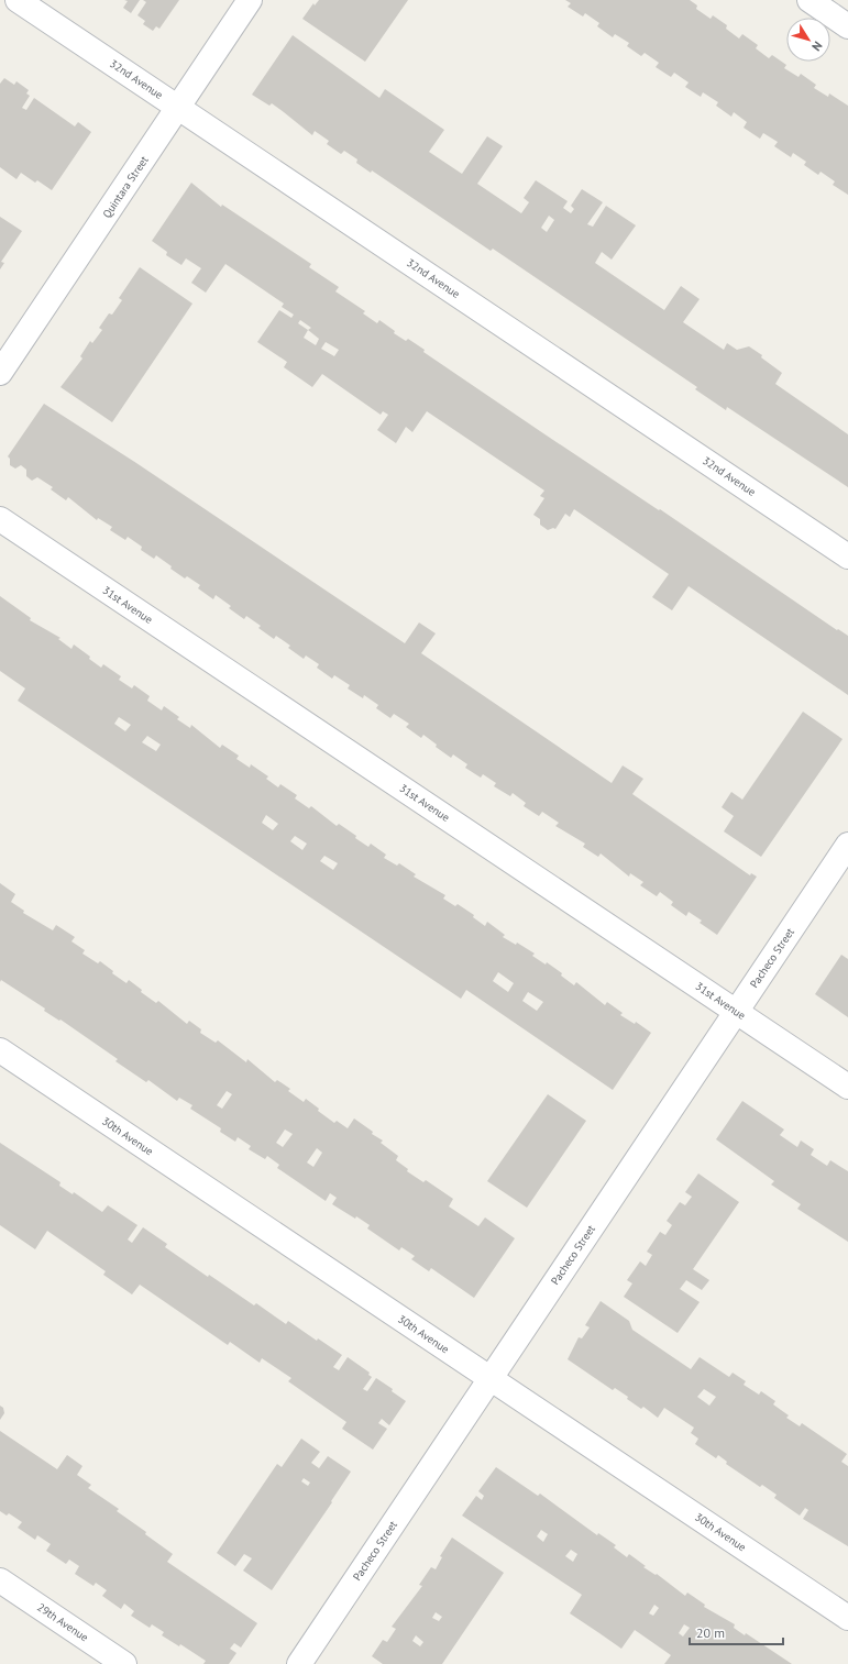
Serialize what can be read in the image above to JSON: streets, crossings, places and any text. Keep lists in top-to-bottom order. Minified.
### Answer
{"streets":{"street":["32nd Avenue","Quintara Street","31st Avenue","Pacheco Street","30th Avenue","29th Avenue"]},"crossings":[["32nd Avenue","Quintara Street"],["31st Avenue","Pacheco Street"],["Pacheco Street","30th Avenue"]],"scale_bar":"20 m","north":"bottom right"}
